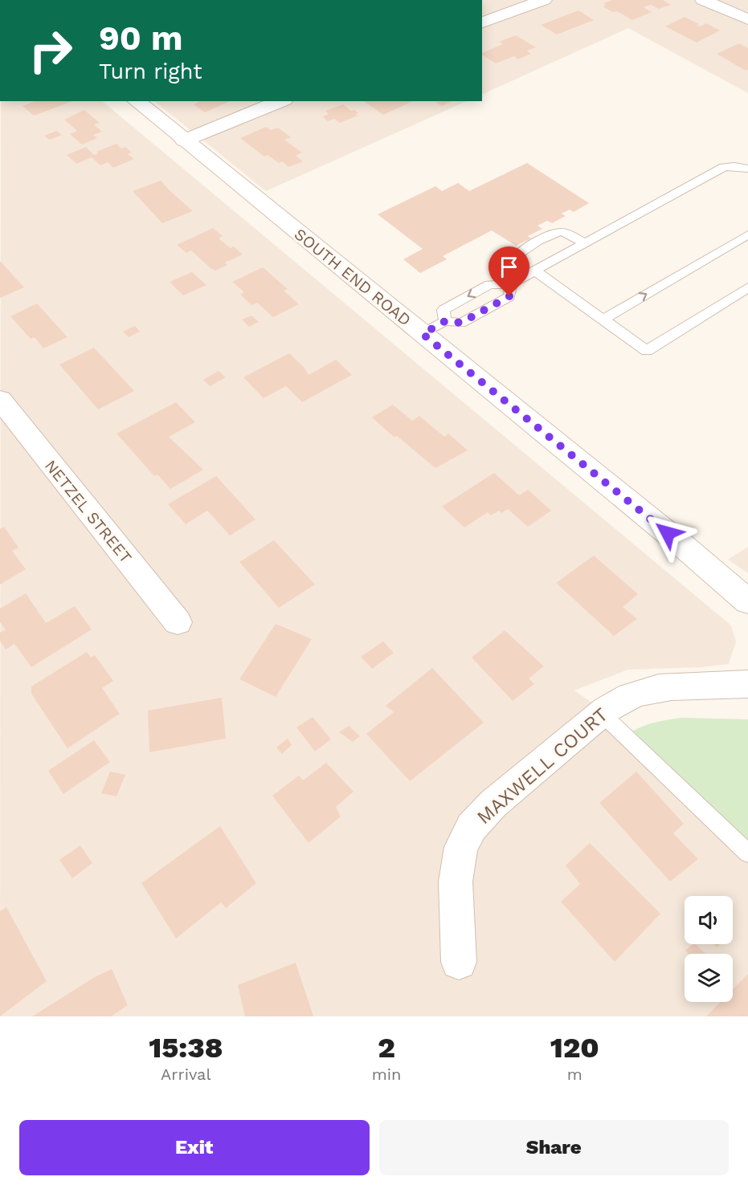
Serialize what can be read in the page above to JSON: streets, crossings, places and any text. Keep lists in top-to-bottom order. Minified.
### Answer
{"streets":{"street":["SOUTH END ROAD","NETZEL STREET","MAXWELL COURT"]},"page":{"turn":["90 m","Turn right"],"eta":["15:38","Arrival","2","min","120","m"],"buttons":["Exit","Share"]}}
